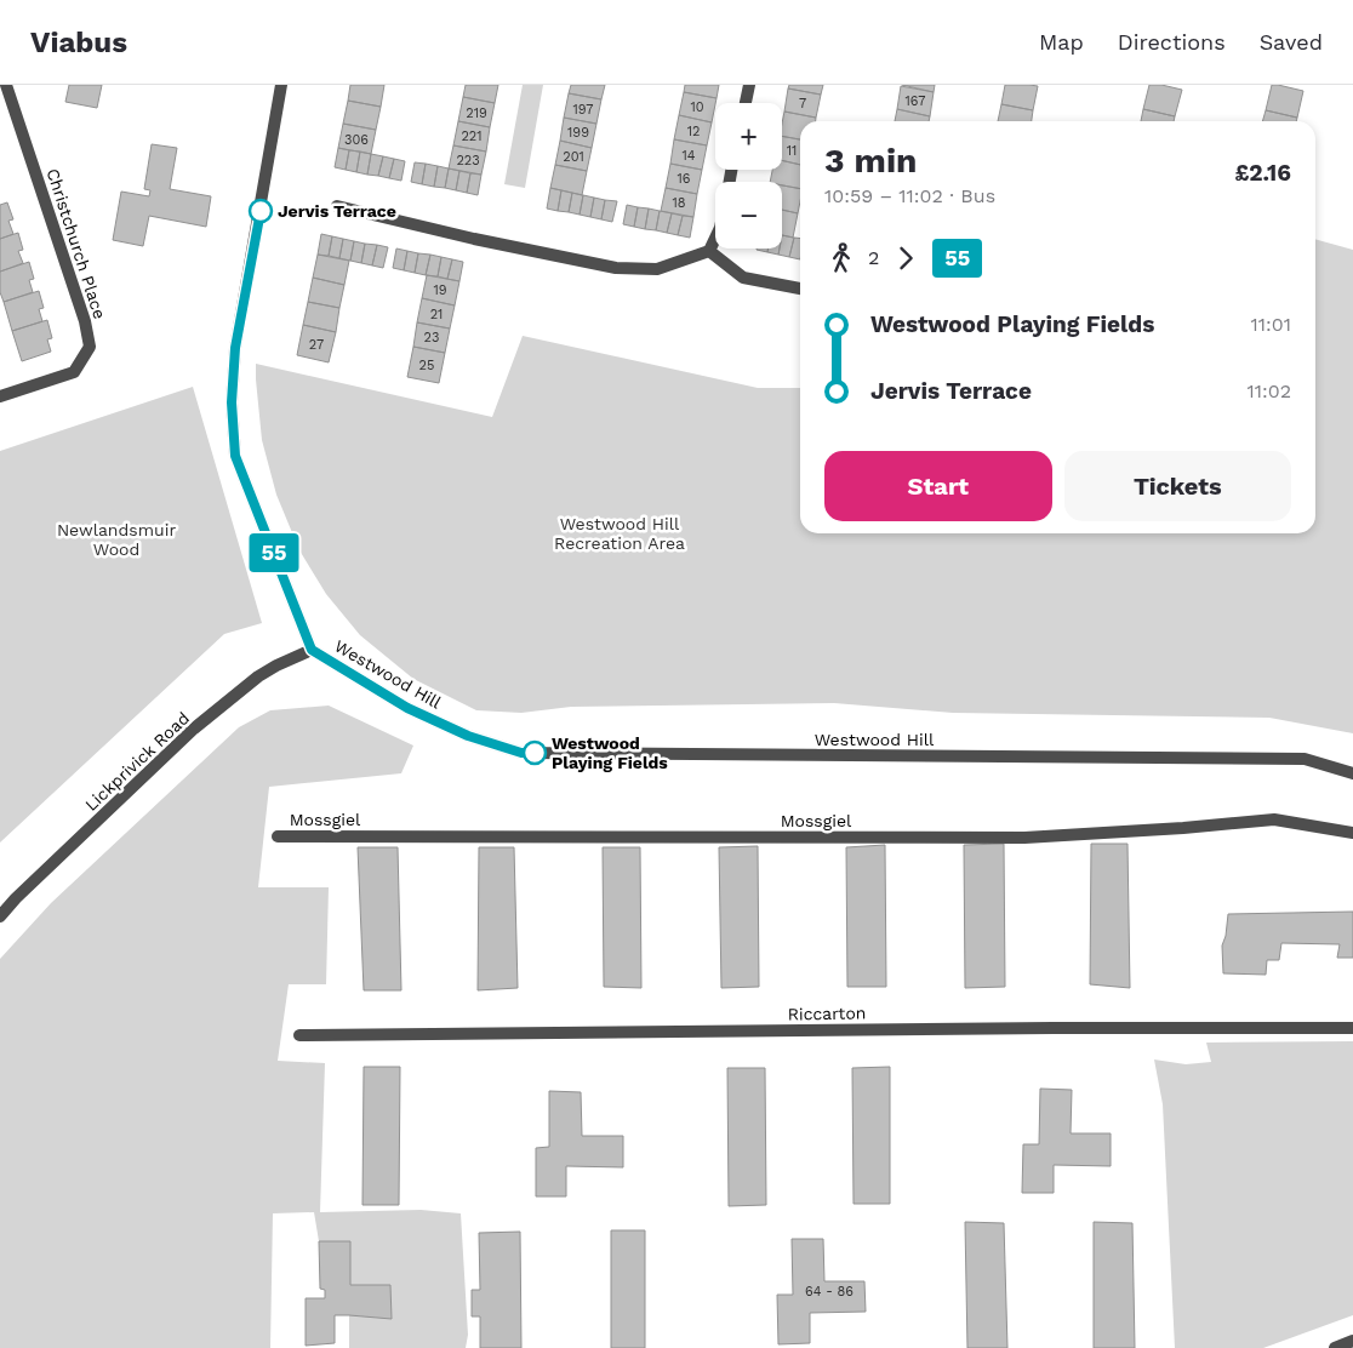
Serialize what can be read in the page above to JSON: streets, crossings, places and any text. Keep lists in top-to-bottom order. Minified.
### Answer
{"streets":{"street":["Christchurch Place","Westwood Hill","Lickprivick Road","Mossgiel","Riccarton"]},"crossings":[["Westwood Hill","Lickprivick Road"]],"parks":["Westwood Hill Recreation Area","Newlandsmuir Wood"],"places":["Jervis Terrace","Westwood Playing Fields"],"lines":["bus line 55"],"house_numbers":["167","7","10","197","219","12","199","221","306","11","14","201","223","16","18","19","21","23","27","25","64 - 86"],"page":{"header":"Viabus","nav":["Map","Directions","Saved"],"on_map":"55","map_buttons":["+","−"],"heading":["3 min","10:59 – 11:02 · Bus","£2.16"],"legs":["2","55"],"list":[{"name":"Westwood Playing Fields","value":"11:01"},{"name":"Jervis Terrace","value":"11:02"}],"buttons":["Start","Tickets"]}}
